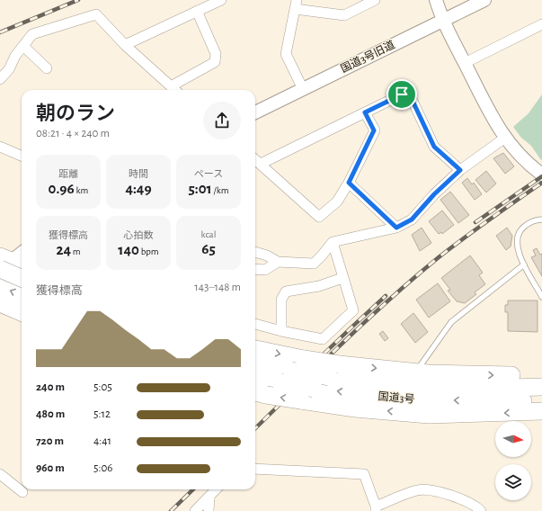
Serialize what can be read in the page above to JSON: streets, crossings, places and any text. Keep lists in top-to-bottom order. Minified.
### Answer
{"streets":{"highway":["国道3号"],"street":["国道3号旧道"]},"north":"right","page":{"heading":["朝のラン","08:21 · 4 × 240 m"],"stats":[["距離","0.96 km"],["時間","4:49"],["ペース","5:01 /km"],["獲得標高","24 m"],["心拍数","140 bpm"],["kcal","65"]],"chart":["獲得標高","143–148 m"],"list":[{"name":"240 m","note":"5:05"},{"name":"480 m","note":"5:12"},{"name":"720 m","note":"4:41"},{"name":"960 m","note":"5:06"}]}}
